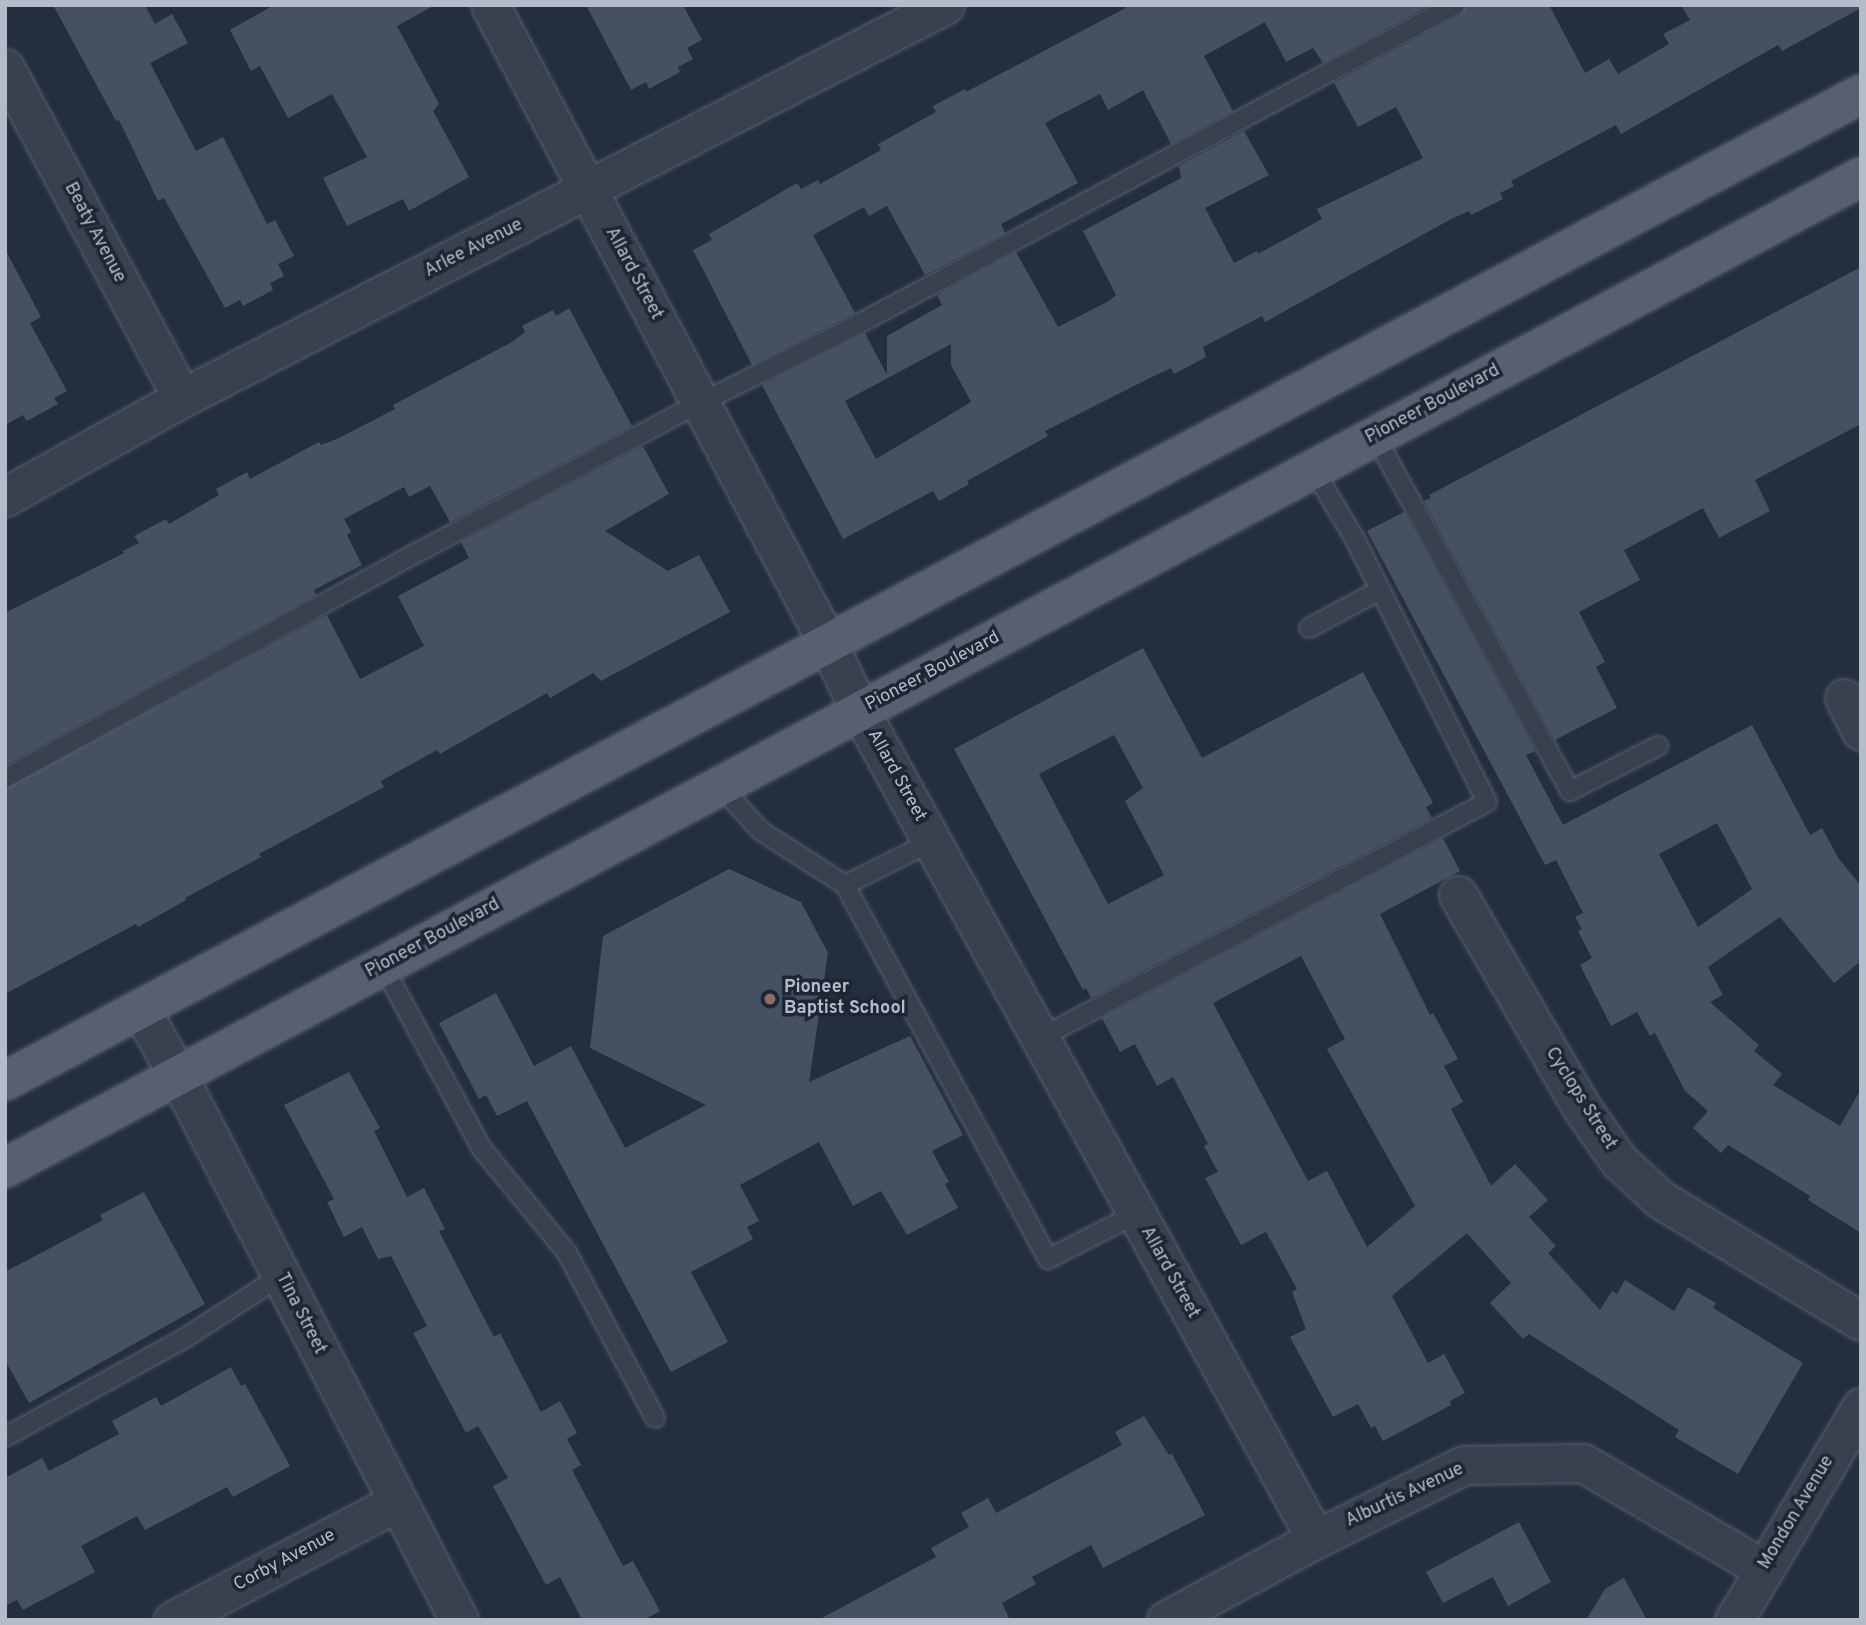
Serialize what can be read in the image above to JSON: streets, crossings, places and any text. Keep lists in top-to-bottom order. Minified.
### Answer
{"streets":{"main road":["Pioneer Boulevard"],"street":["Beaty Avenue","Arlee Avenue","Allard Street","Cyclops Street","Tina Street","Alburtis Avenue","Mondon Avenue","Corby Avenue"]},"crossings":[["Beaty Avenue","Arlee Avenue"],["Arlee Avenue","Allard Street"],["Allard Street","Pioneer Boulevard"],["Allard Street","Alburtis Avenue"],["Pioneer Boulevard","Tina Street"],["Tina Street","Corby Avenue"],["Alburtis Avenue","Mondon Avenue"]],"places":["Pioneer Baptist School"]}
